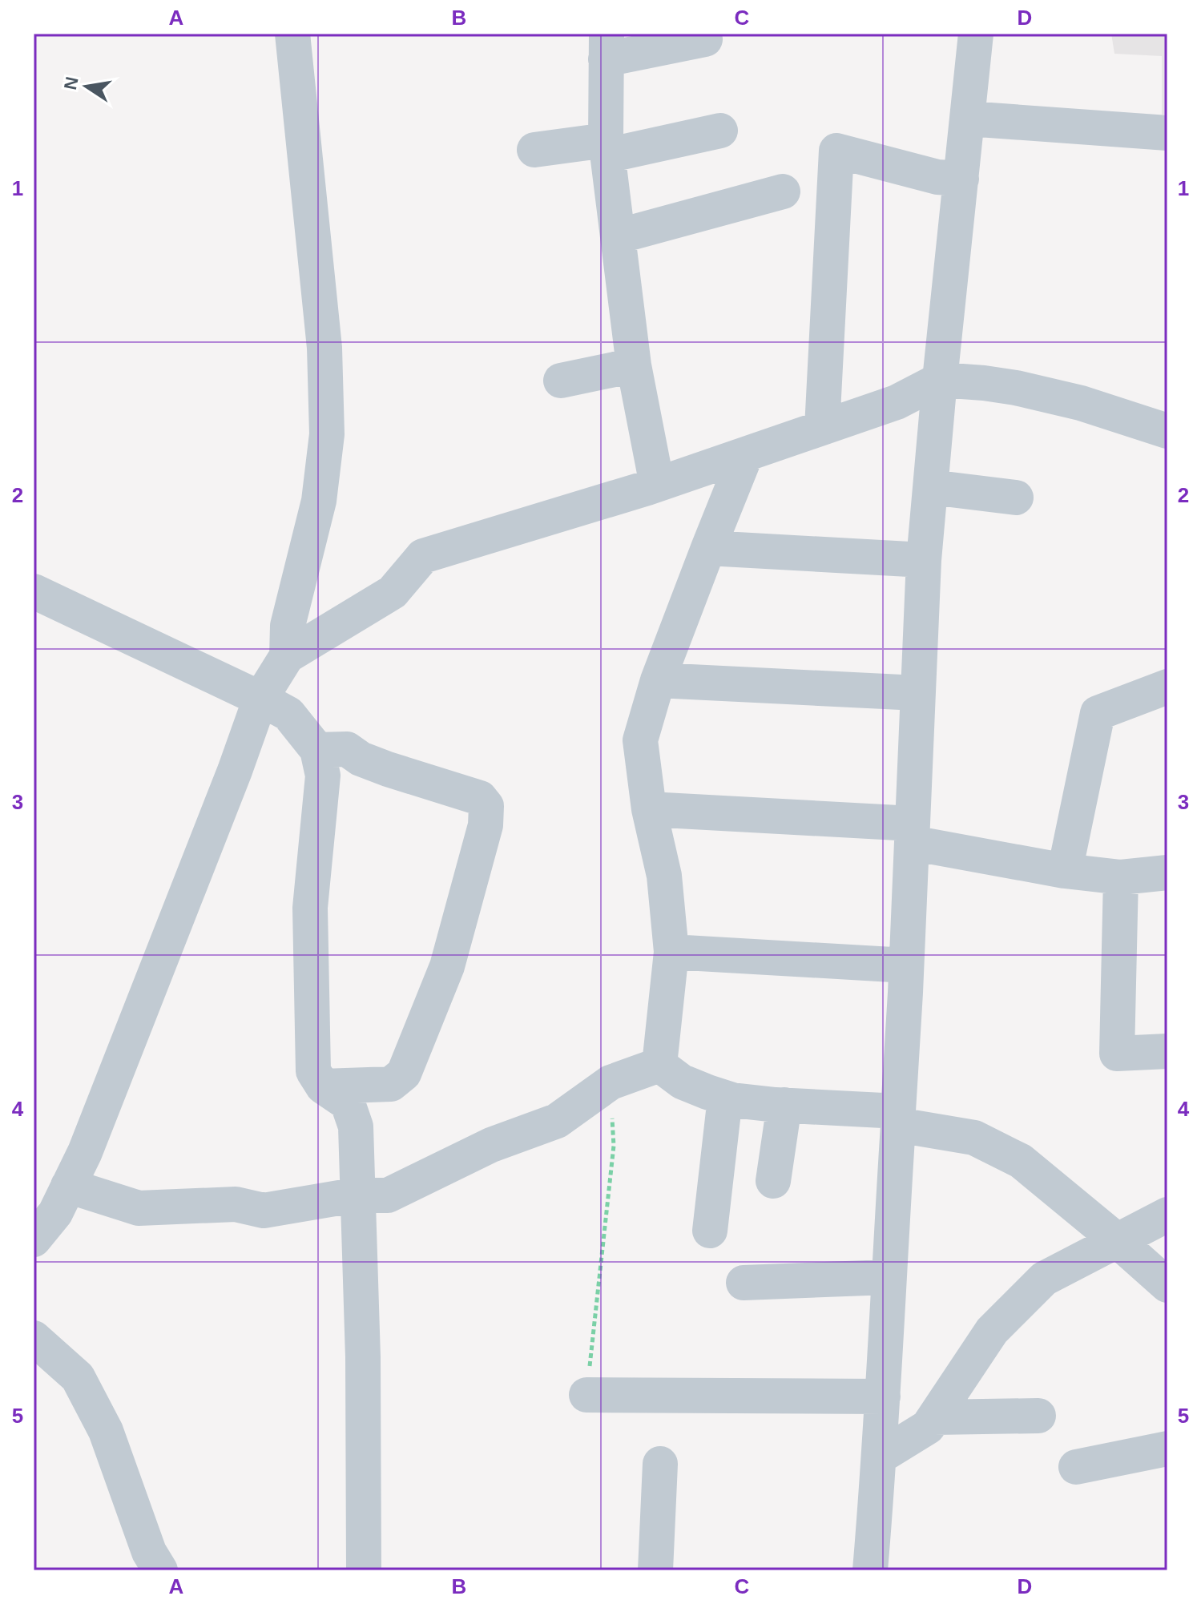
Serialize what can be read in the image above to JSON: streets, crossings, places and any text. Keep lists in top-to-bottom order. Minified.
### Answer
{"north":"left","grid":{"columns":["A","B","C","D"],"rows":["1","2","3","4","5"]}}
